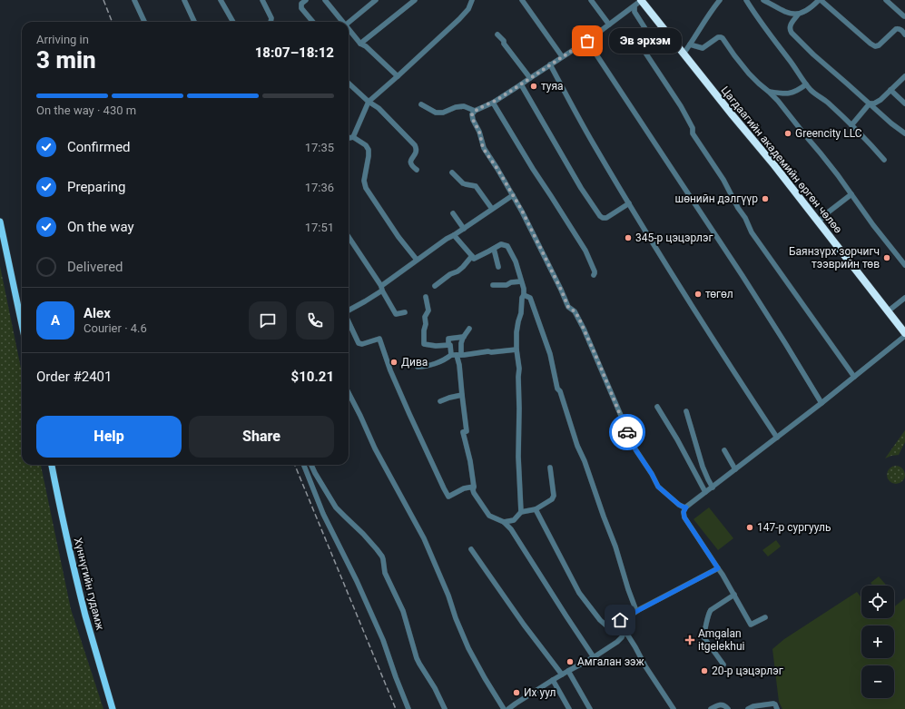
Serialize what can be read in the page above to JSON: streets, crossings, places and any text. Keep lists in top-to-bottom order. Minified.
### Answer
{"streets":{"highway":["Цагдаагийн академийн өргөн чөлөө"],"main road":["Хүннүгийн гудамж"]},"places":{"other":["Эв эрхэм","туяа","Greencity LLC","шөнийн дэлгүүр","345-р цэцэрлэг","Баянзүрх зорчигч тээврийн төв","төгөл","Дива","147-р сургууль","Амгалан ээж","20-р цэцэрлэг","Их уул"],"health":["Amgalan itgelekhui"]},"page":{"heading":["3 min","Arriving in","18:07–18:12"],"panel":["Alex","Courier · 4.6","Order #2401","$10.21"],"bubble":"Эв эрхэм","bar":"On the way · 430 m","list":[["Confirmed","17:35"],["Preparing","17:36"],["On the way","17:51"],"Delivered"],"round":"A","buttons":["Help","Share"],"map_buttons":["+","−"]}}
